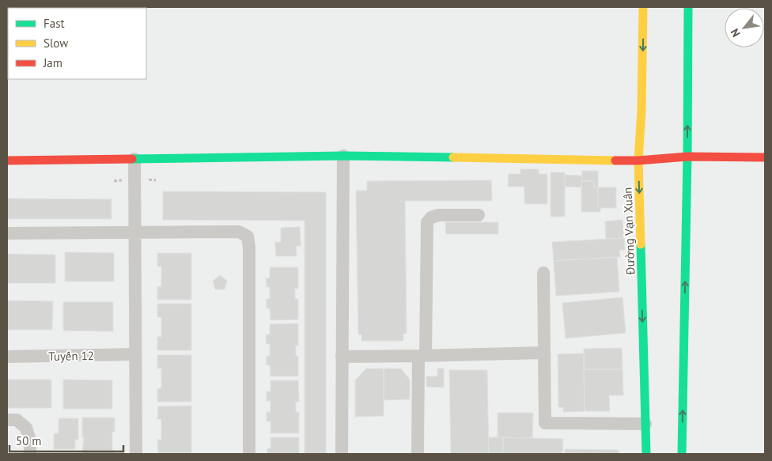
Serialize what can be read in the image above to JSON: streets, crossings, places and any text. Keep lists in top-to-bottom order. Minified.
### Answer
{"streets":{"main road":["Đường Vạn Xuân"],"street":["Tuyến 12"]},"legend":["Fast","Slow","Jam"],"scale_bar":"50 m","north":"bottom left"}
